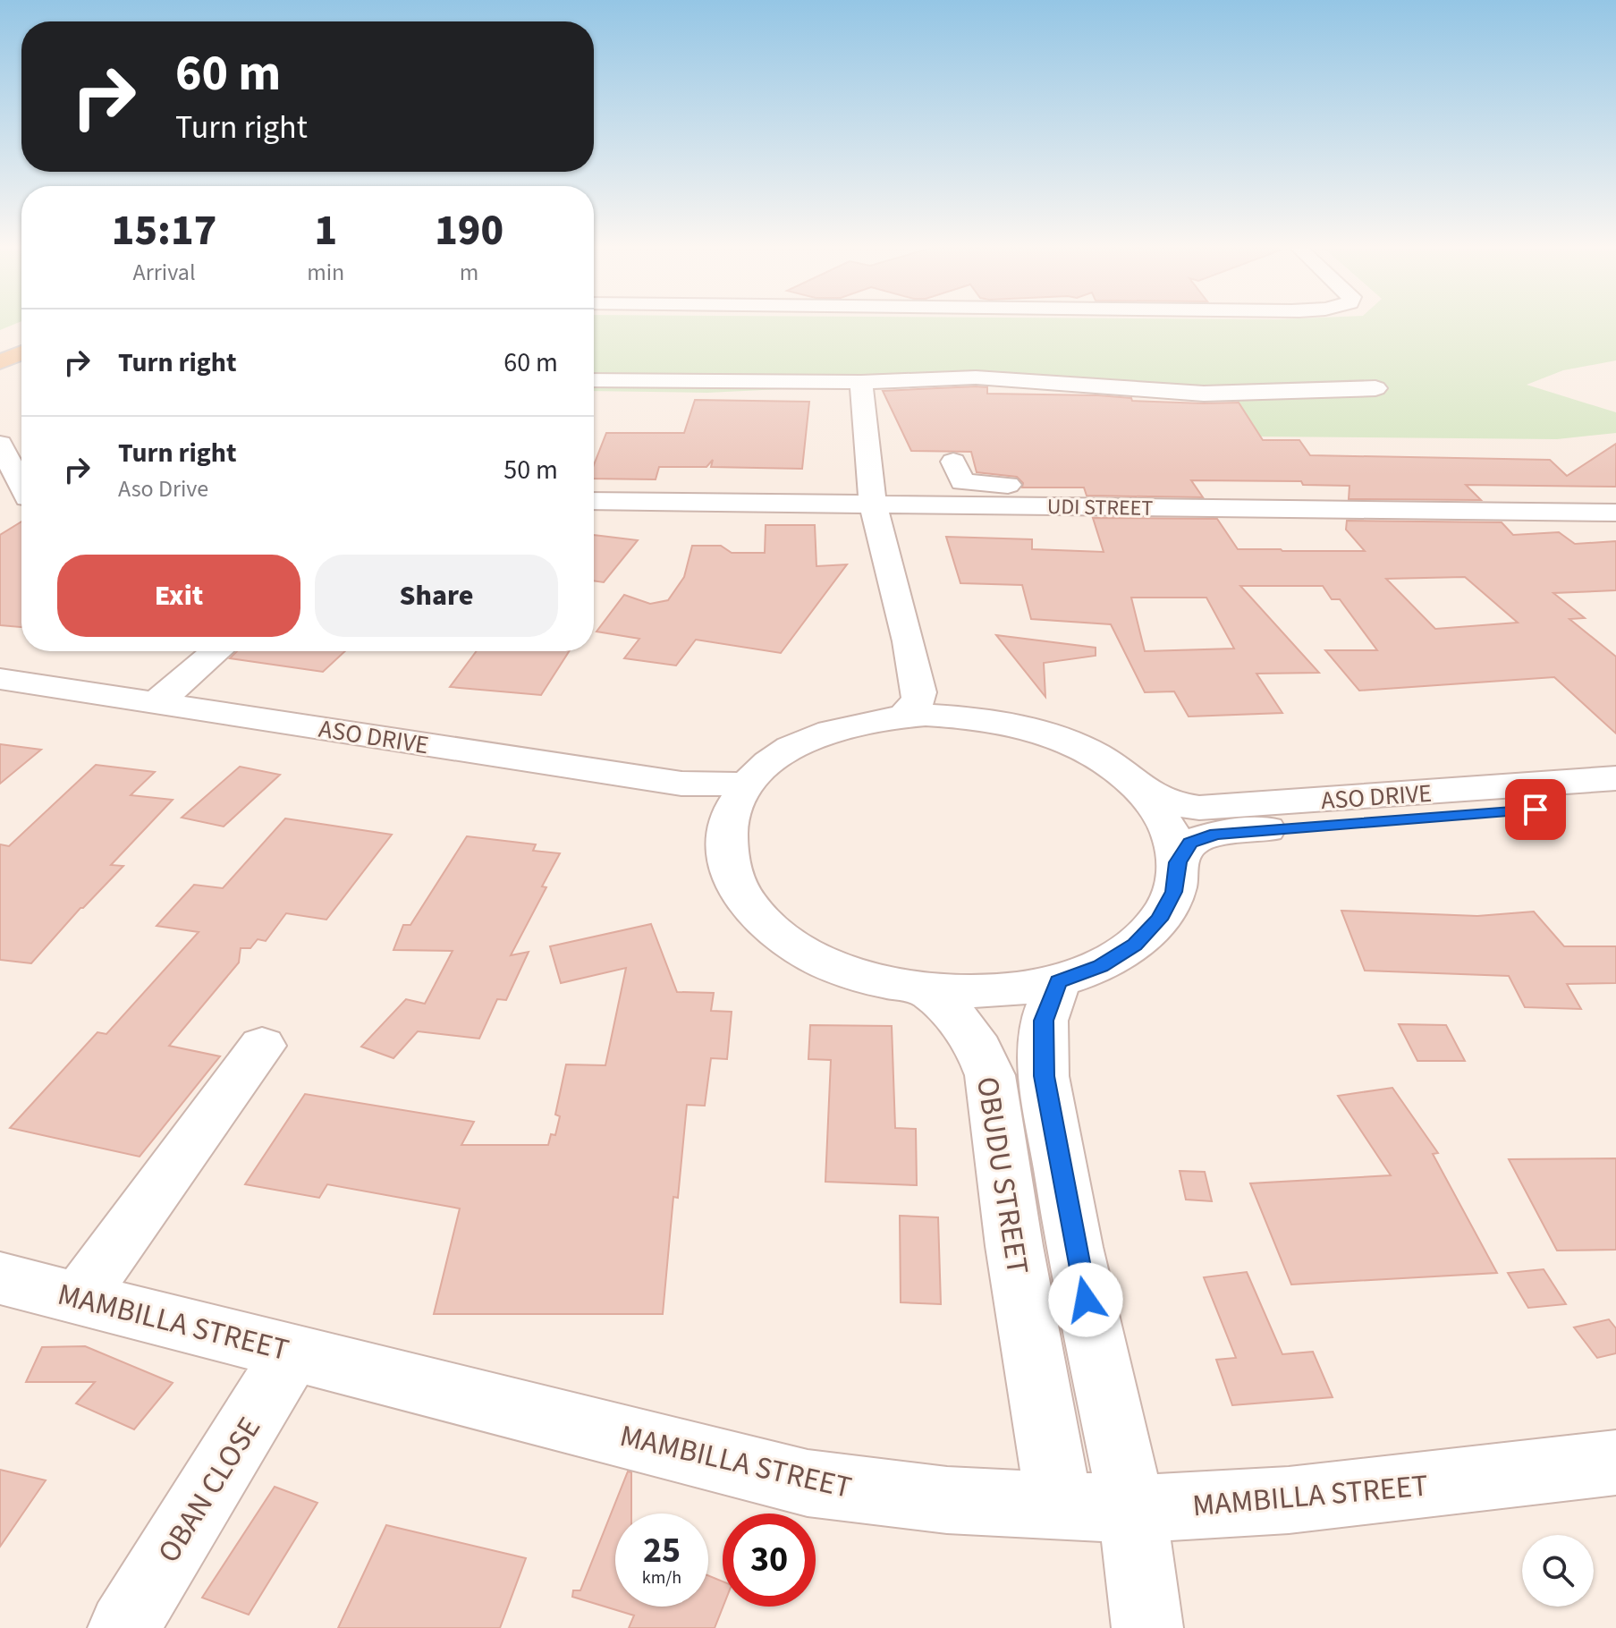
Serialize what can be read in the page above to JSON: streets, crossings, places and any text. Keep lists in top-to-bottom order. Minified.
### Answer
{"streets":{"street":["UDI STREET","ASO DRIVE","OBUDU STREET","MAMBILLA STREET","OBAN CLOSE"]},"crossings":[["OBUDU STREET","MAMBILLA STREET"],["MAMBILLA STREET","OBAN CLOSE"]],"page":{"turn":["60 m","Turn right"],"eta":["15:17","Arrival","1","min","190","m"],"list":[{"name":"Turn right","value":"60 m"},{"name":"Turn right","note":"Aso Drive","value":"50 m"}],"buttons":["Exit","Share"],"speed":"25 km/h","limit":"30"}}
